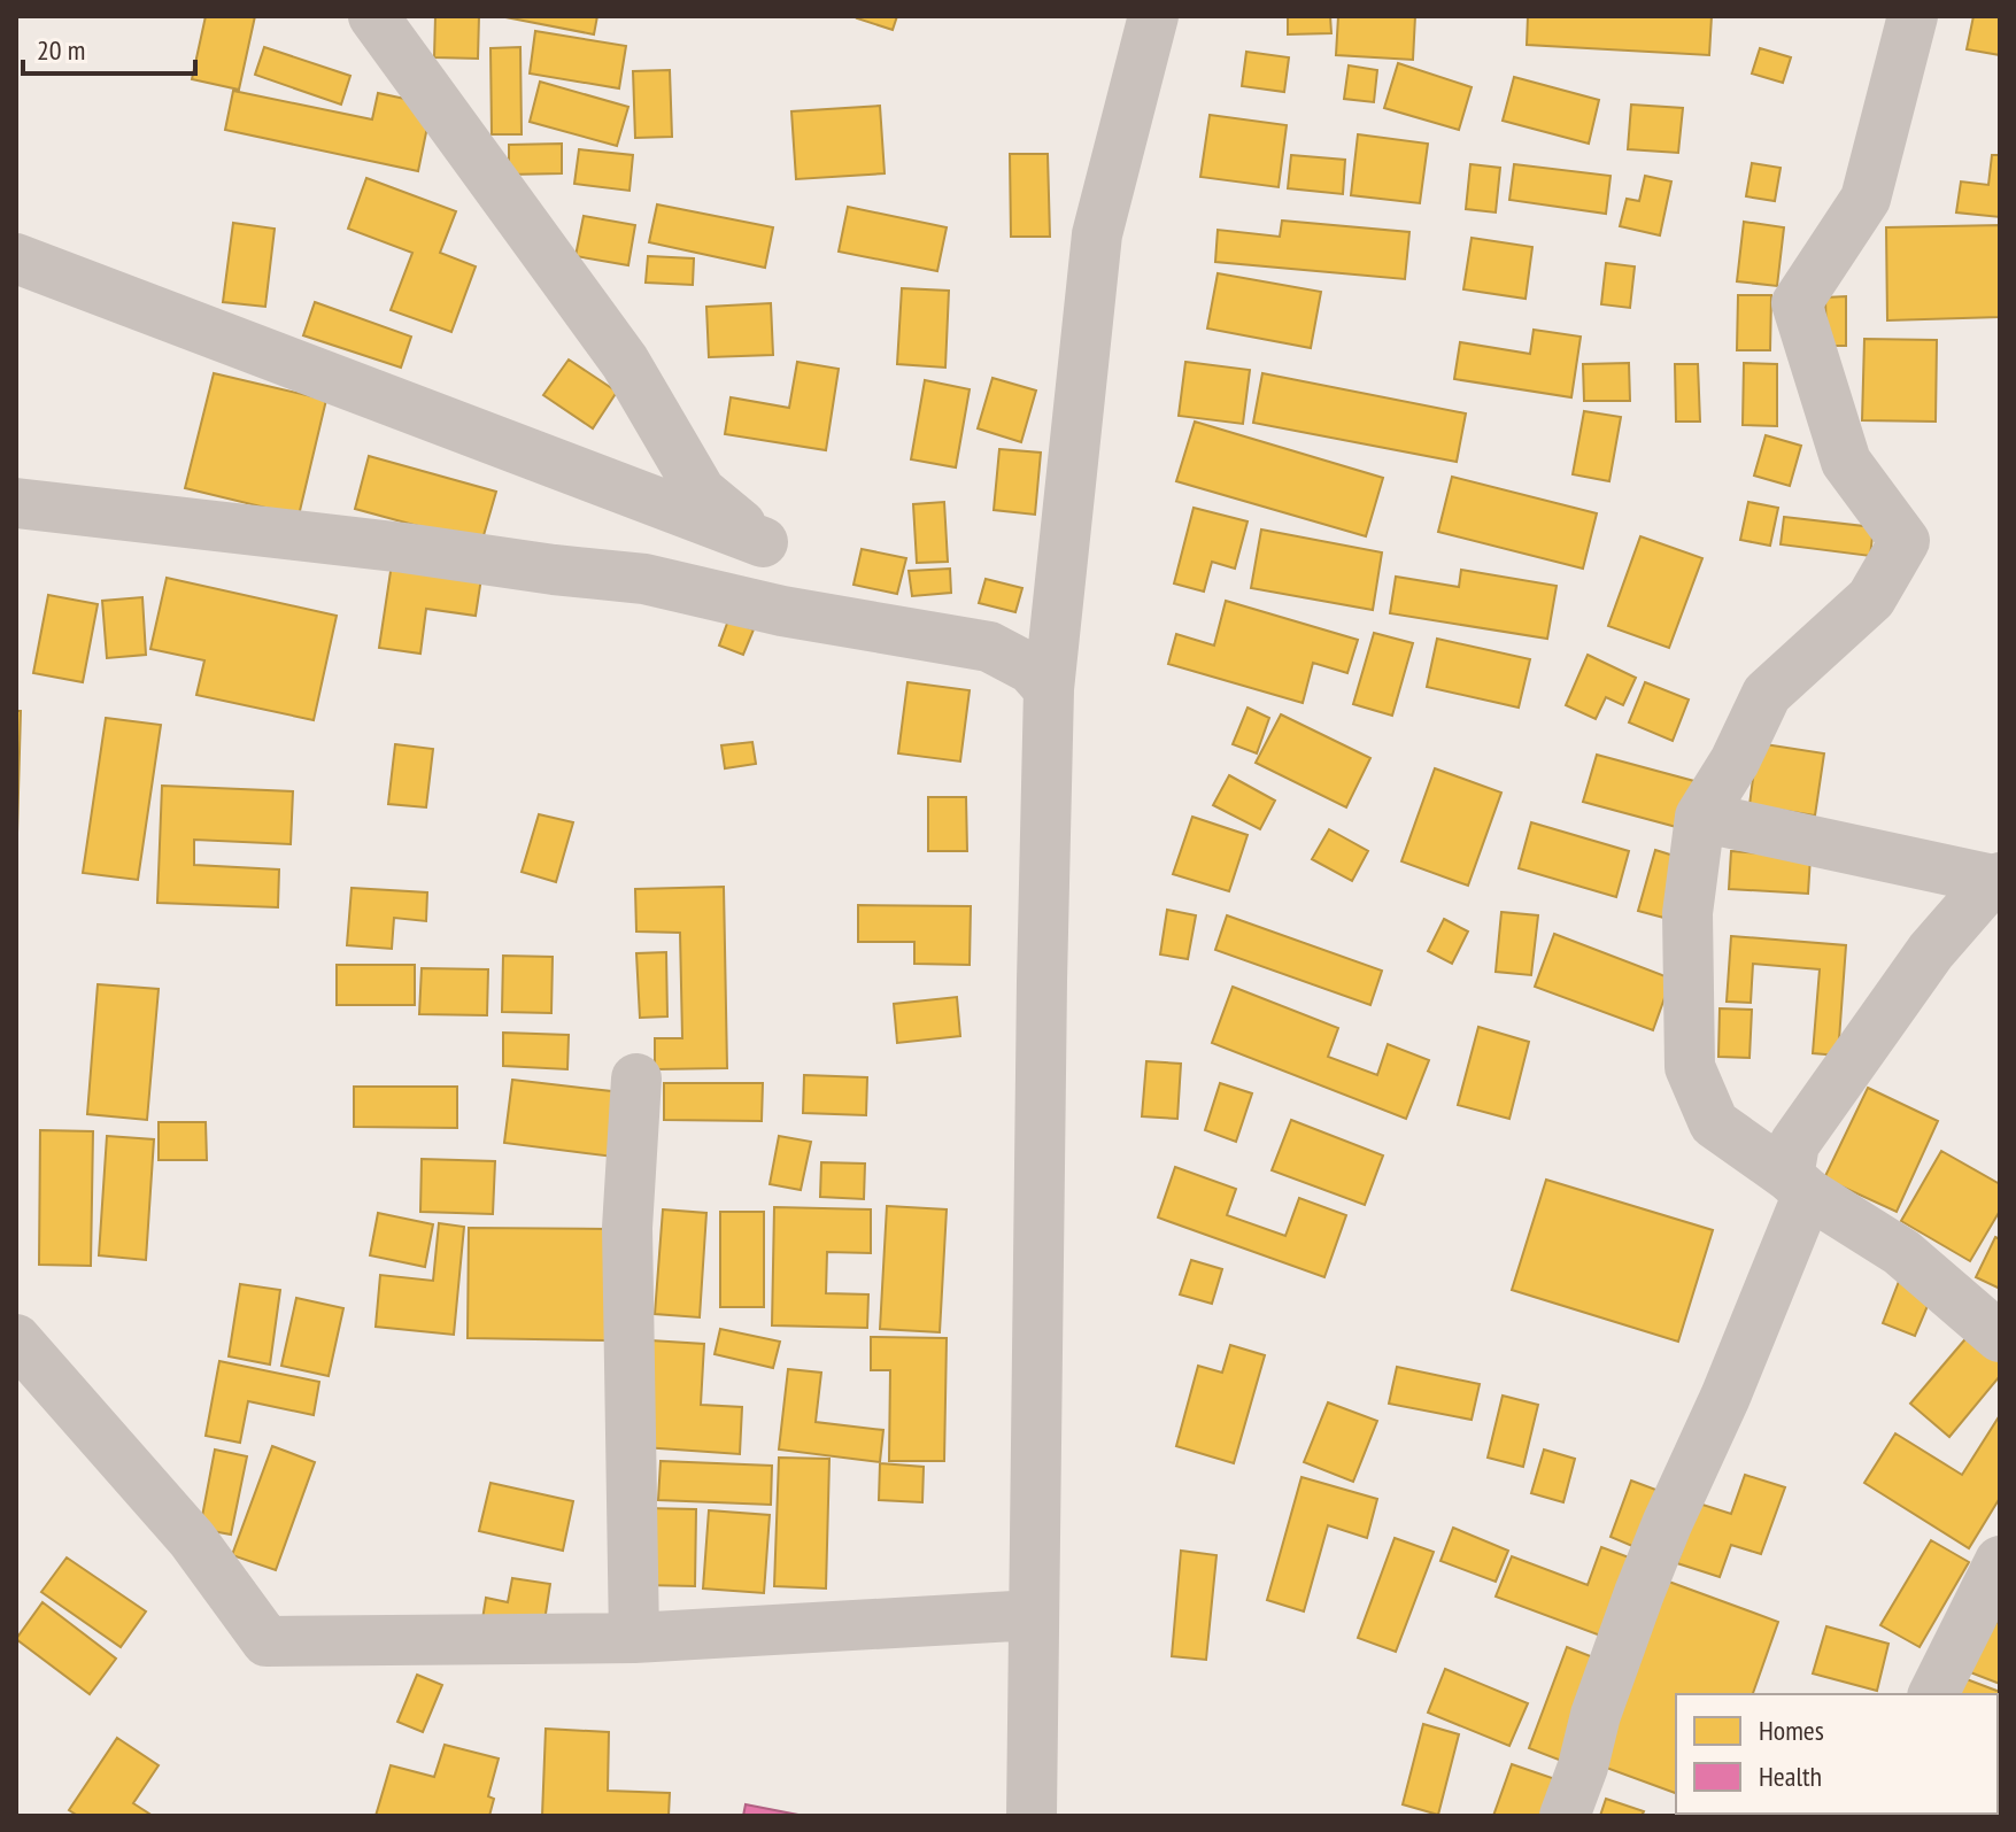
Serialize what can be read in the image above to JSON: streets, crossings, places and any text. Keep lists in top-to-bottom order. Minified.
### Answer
{"legend":["Homes","Health"],"scale_bar":"20 m"}
